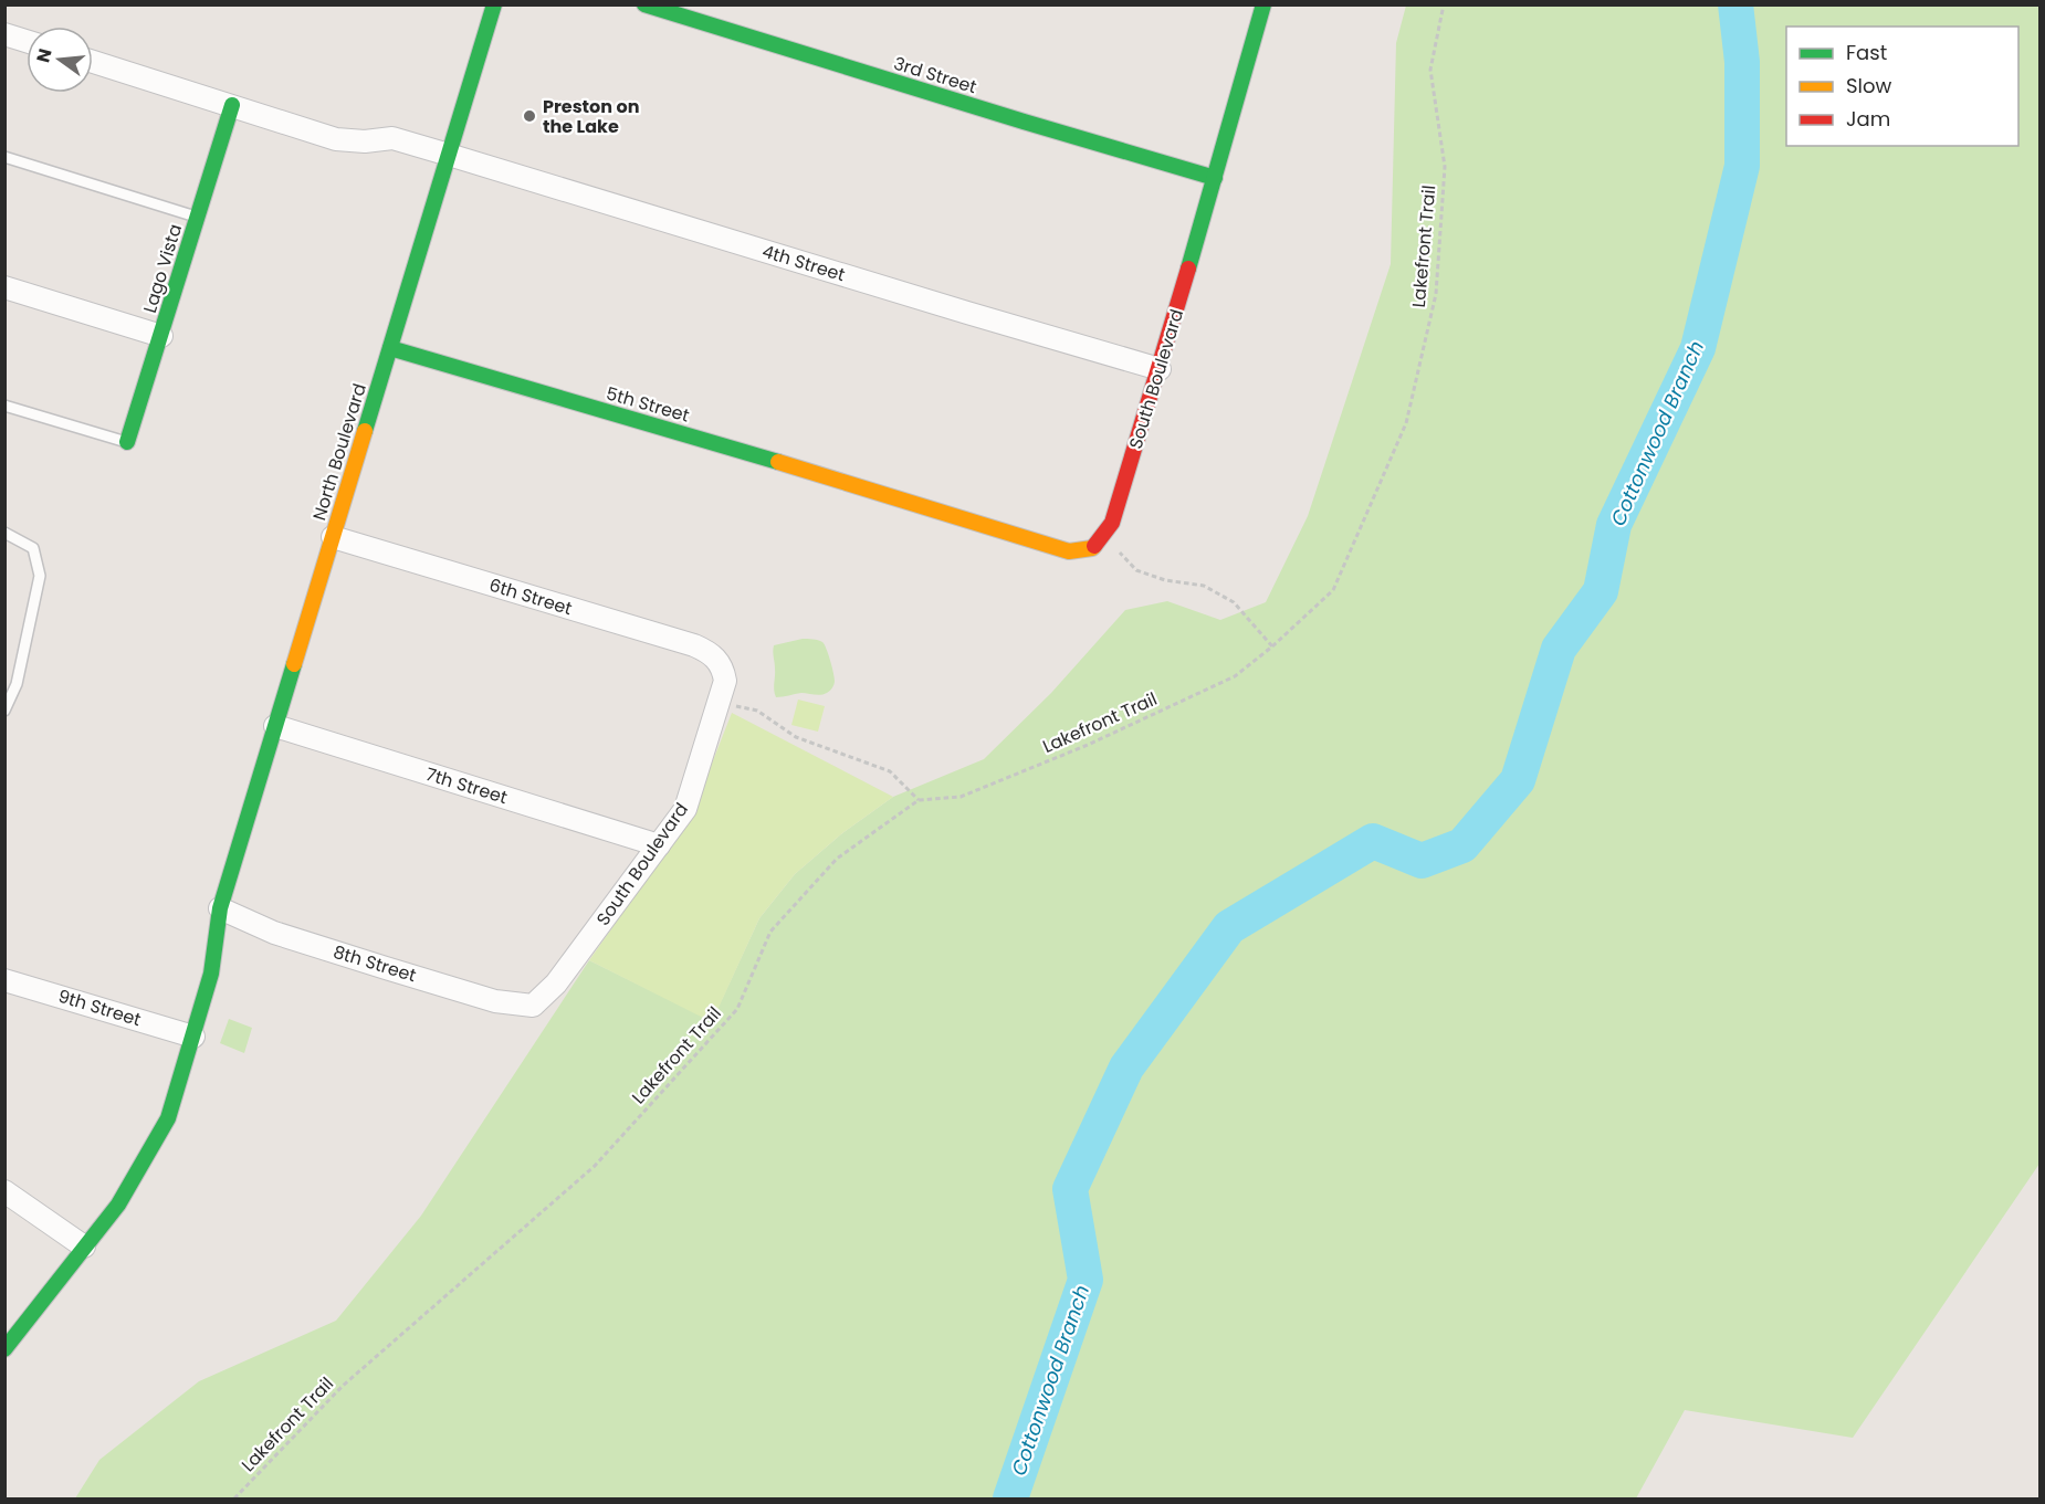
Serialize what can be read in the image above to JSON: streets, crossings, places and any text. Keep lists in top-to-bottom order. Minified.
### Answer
{"streets":{"street":["3rd Street","4th Street","Lago Vista","South Boulevard","5th Street","North Boulevard","6th Street","7th Street","8th Street","9th Street"],"path":["Lakefront Trail"]},"crossings":[["3rd Street","South Boulevard"],["4th Street","Lago Vista"],["4th Street","South Boulevard"],["4th Street","North Boulevard"],["South Boulevard","5th Street"],["South Boulevard","6th Street"],["South Boulevard","7th Street"],["South Boulevard","8th Street"],["5th Street","North Boulevard"],["North Boulevard","6th Street"],["North Boulevard","7th Street"],["North Boulevard","8th Street"],["North Boulevard","9th Street"]],"water":["Cottonwood Branch"],"places":["Preston on the Lake"],"legend":["Fast","Slow","Jam"],"north":"left"}
